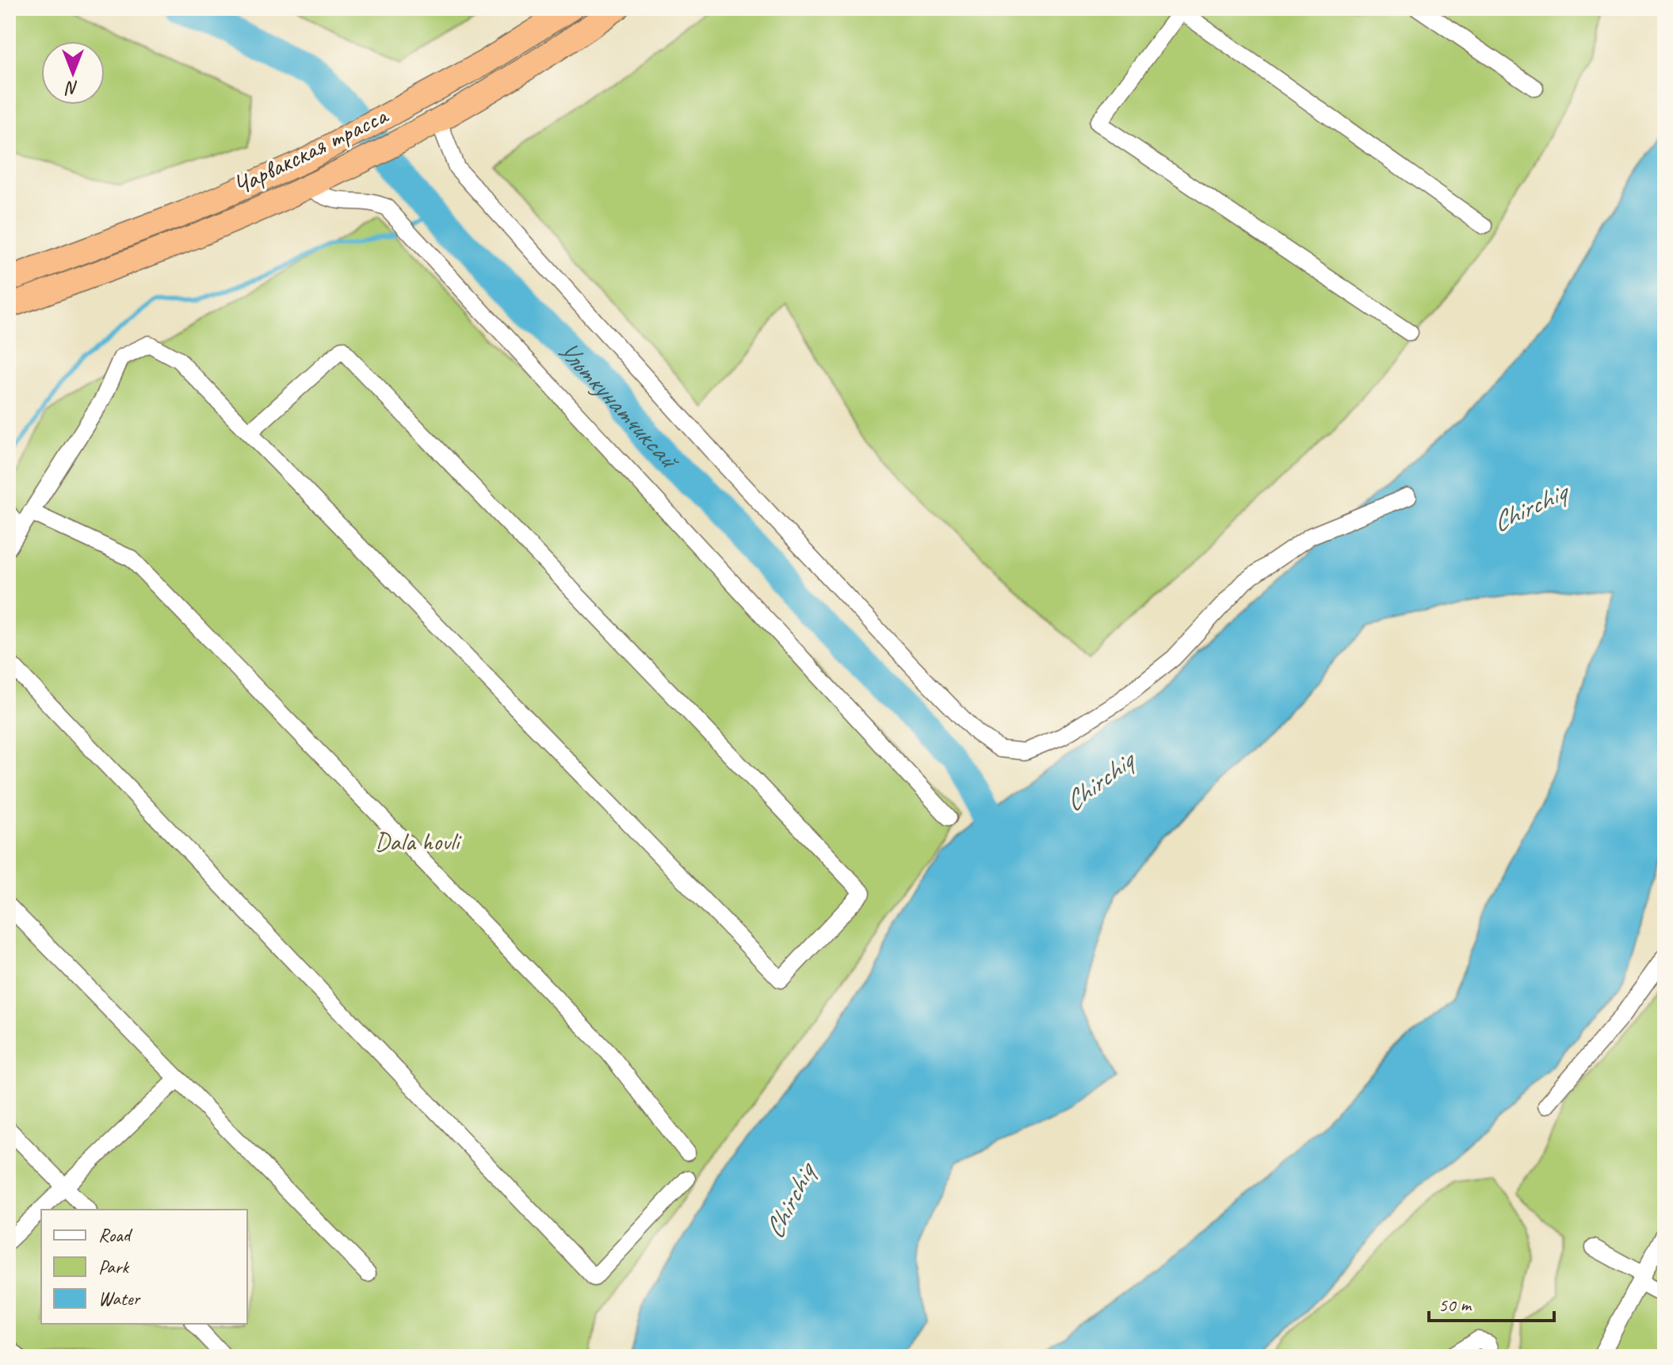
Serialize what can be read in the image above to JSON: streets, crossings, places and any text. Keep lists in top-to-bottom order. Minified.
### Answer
{"streets":{"highway":["Чарвакская трасса"]},"water":["Ульткунатчиксай","Chirchiq"],"parks":["Dala hovli"],"legend":["Road","Park","Water"],"scale_bar":"50 m","north":"bottom"}
